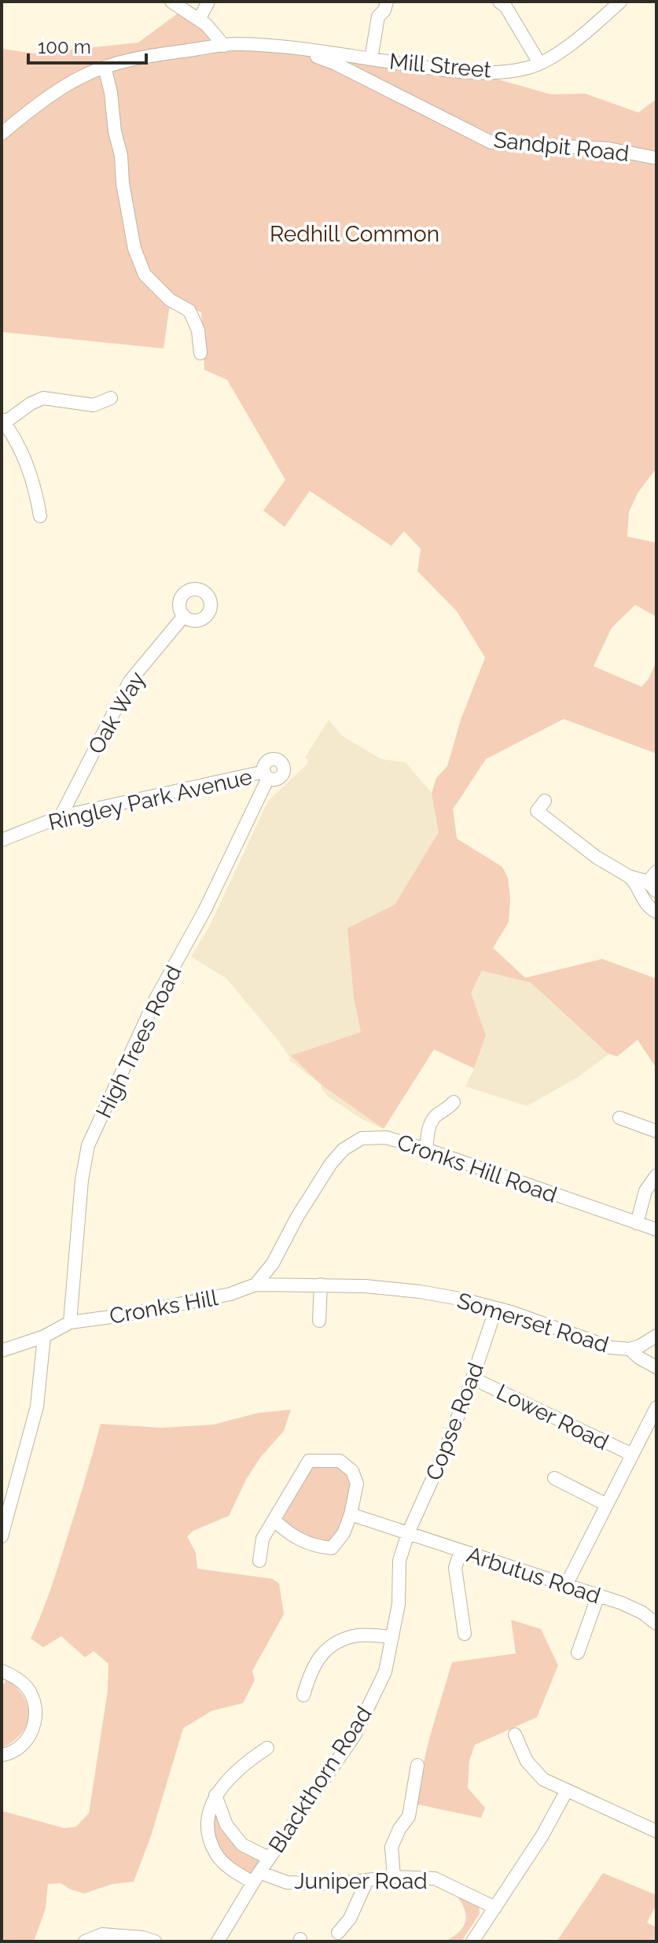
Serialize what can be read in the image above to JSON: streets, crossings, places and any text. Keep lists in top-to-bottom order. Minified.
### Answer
{"streets":{"street":["Mill Street","Sandpit Road","Oak Way","Ringley Park Avenue","High Trees Road","Cronks Hill Road","Cronks Hill","Somerset Road","Lower Road","Copse Road","Arbutus Road","Blackthorn Road","Juniper Road"]},"crossings":[["Mill Street","Sandpit Road"],["Oak Way","Ringley Park Avenue"],["Ringley Park Avenue","High Trees Road"],["High Trees Road","Cronks Hill"],["Cronks Hill Road","Cronks Hill"],["Cronks Hill Road","Somerset Road"],["Cronks Hill","Somerset Road"],["Somerset Road","Copse Road"],["Lower Road","Copse Road"],["Copse Road","Arbutus Road"],["Copse Road","Blackthorn Road"],["Arbutus Road","Blackthorn Road"],["Blackthorn Road","Juniper Road"]],"parks":["Redhill Common"],"scale_bar":"100 m"}
